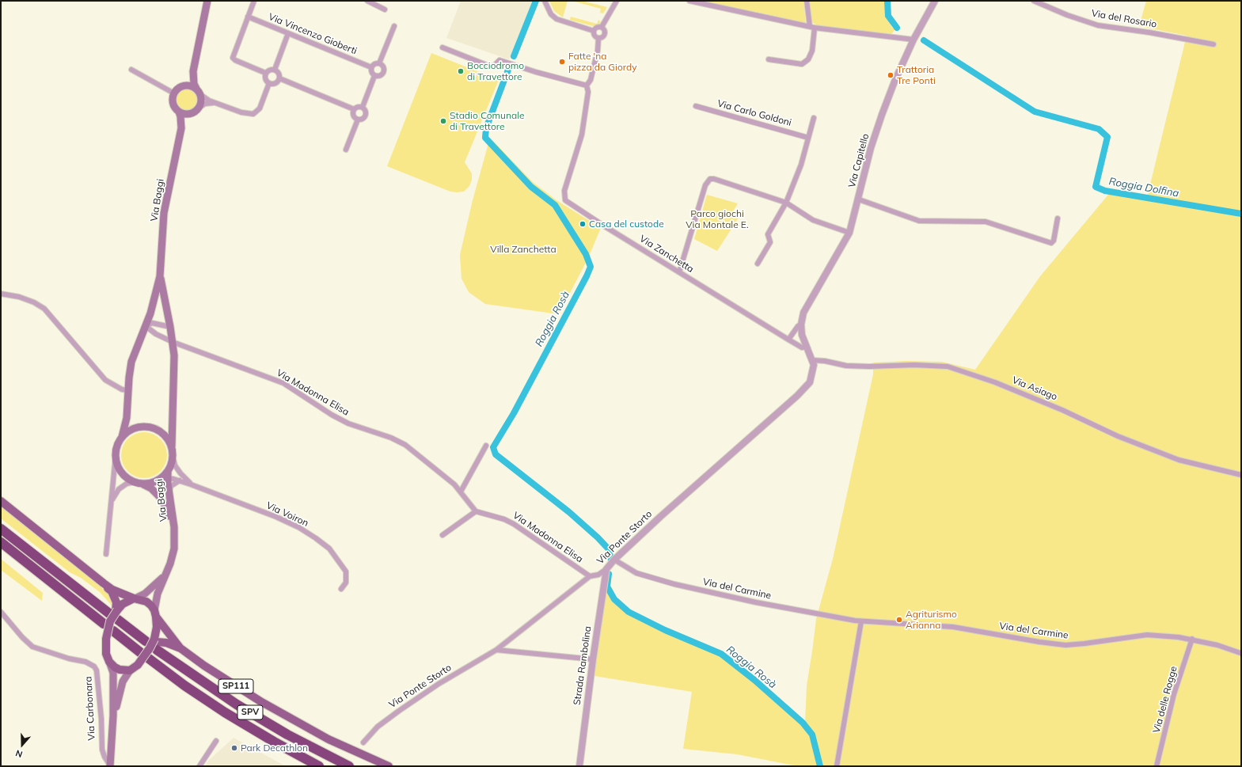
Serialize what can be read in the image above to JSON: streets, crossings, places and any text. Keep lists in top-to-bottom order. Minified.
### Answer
{"streets":{"highway":["SPV"],"main road":["Via Baggi","SP111"],"street":["Via del Rosario","Via Vincenzo Gioberti","Via Carlo Goldoni","Via Capitello","Via Zanchetta","Via Asiago","Via Madonna Elisa","Via Voiron","Via Ponte Storto","Via del Carmine","Strada Rambolina","Via delle Rogge","Via Carbonara"]},"crossings":[["Via Capitello","Via Zanchetta"],["Via Capitello","Via Ponte Storto"],["Via Baggi","Via Madonna Elisa"],["Via Baggi","Via Voiron"],["Via Baggi","SP111"],["Via Zanchetta","Via Ponte Storto"],["Via Asiago","Via Ponte Storto"],["Via Madonna Elisa","Via Ponte Storto"],["Via Ponte Storto","Via del Carmine"],["Via Ponte Storto","Strada Rambolina"],["Via del Carmine","Via delle Rogge"],["SP111","SPV"]],"water":["Roggia Dolfina","Roggia Rosà"],"parks":["Parco giochi Via Montale E.","Villa Zanchetta"],"places":["Fatte 'na pizza da Giordy","Bocciodromo di Travettore","Trattoria Tre Ponti","Stadio Comunale di Travettore","Casa del custode","Agriturismo Arianna","Park Decathlon"],"north":"bottom"}
